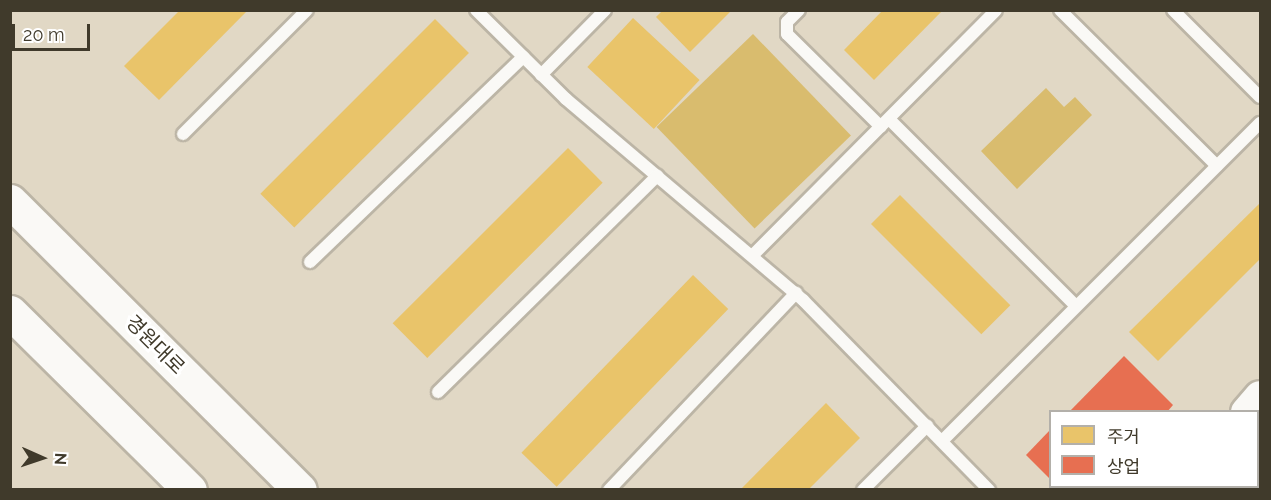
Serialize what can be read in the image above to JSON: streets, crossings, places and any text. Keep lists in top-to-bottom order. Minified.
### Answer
{"streets":{"main road":["경원대로"]},"legend":["주거","상업"],"scale_bar":"20 m","north":"right"}
